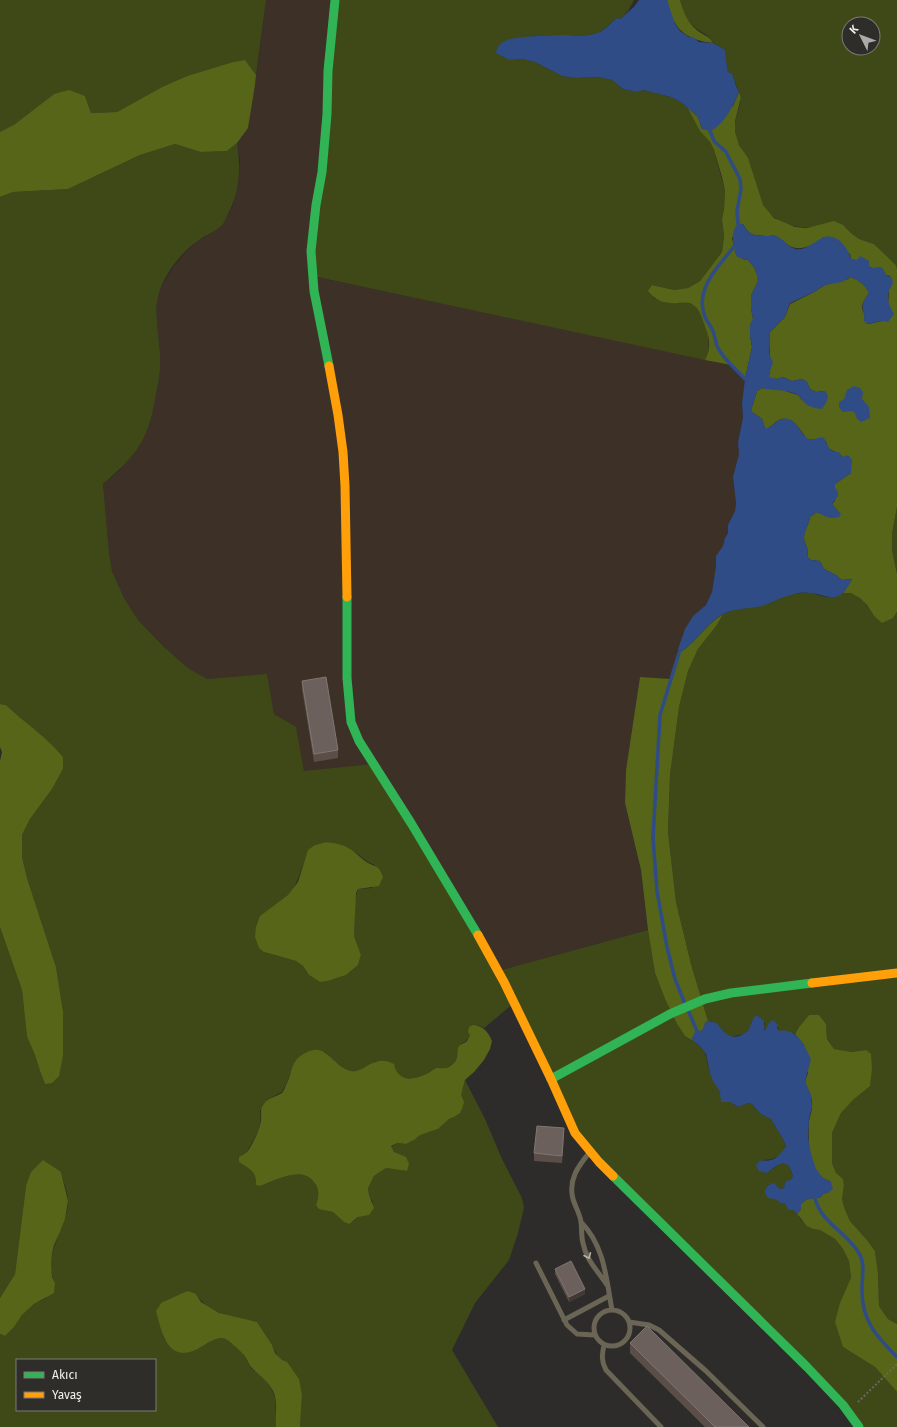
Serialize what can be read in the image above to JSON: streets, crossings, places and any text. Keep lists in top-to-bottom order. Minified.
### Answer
{"legend":["Akıcı","Yavaş"],"north":"top left"}
